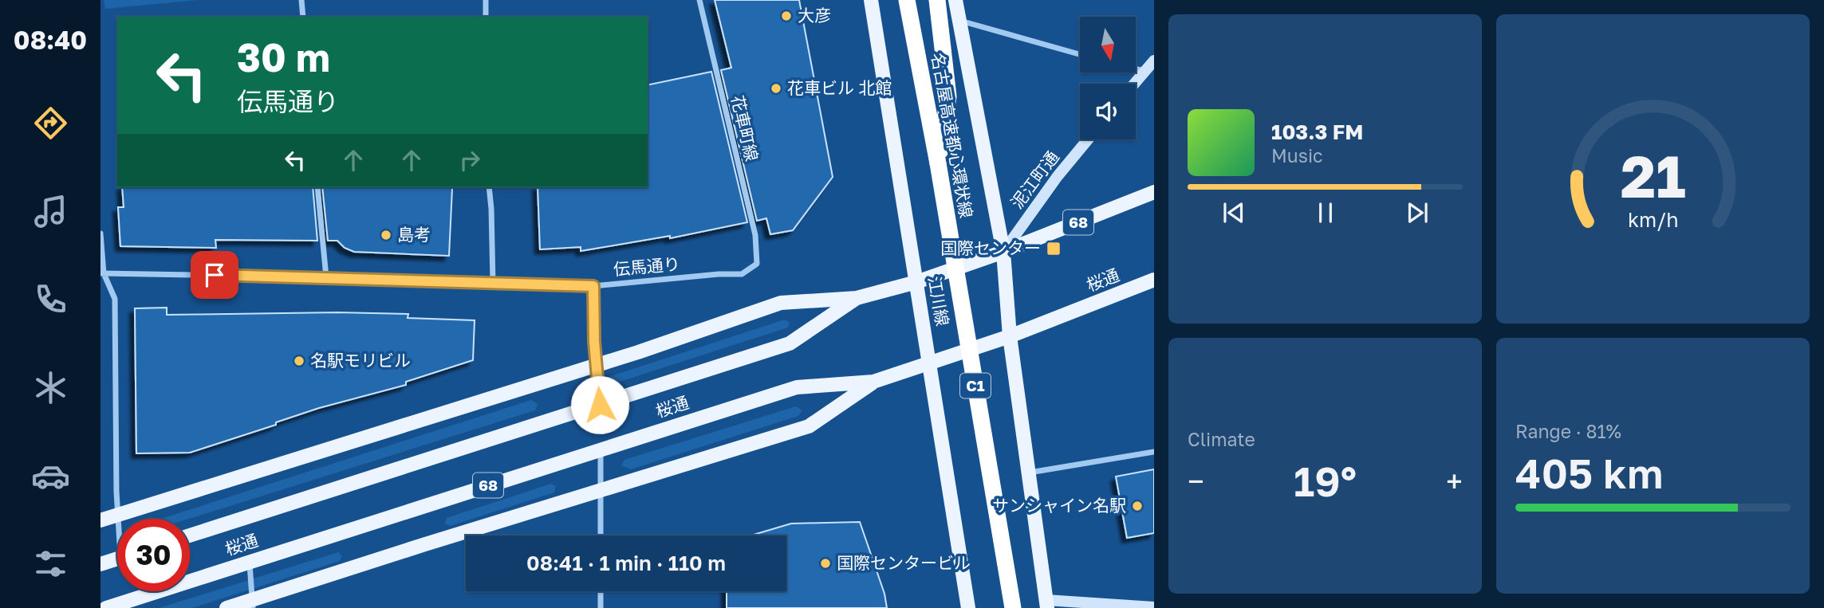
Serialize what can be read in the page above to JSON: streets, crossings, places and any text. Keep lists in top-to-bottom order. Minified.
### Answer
{"streets":{"highway":["名古屋高速都心環状線","C1"],"main road":["68","桜通","江川線"],"street":["花車町線","泥江町通","伝馬通り"]},"crossings":[["花車町線","伝馬通り"],["泥江町通","桜通"],["68","桜通"],["桜通","江川線"]],"places":{"other":["大彦","花車ビル 北館","島考","名駅モリビル","サンシャイン名駅","国際センタービル"],"transit":["国際センター"]},"north":"bottom","page":{"tabs":"08:40","turn":["30 m","伝馬通り"],"song":["103.3 FM","Music"],"tile":["Climate",["Range · 81%","405 km"]],"heat":["−","19°","+"],"limit":"30","trip":"08:41 · 1 min · 110 m","gauge":["21","km/h"]}}
